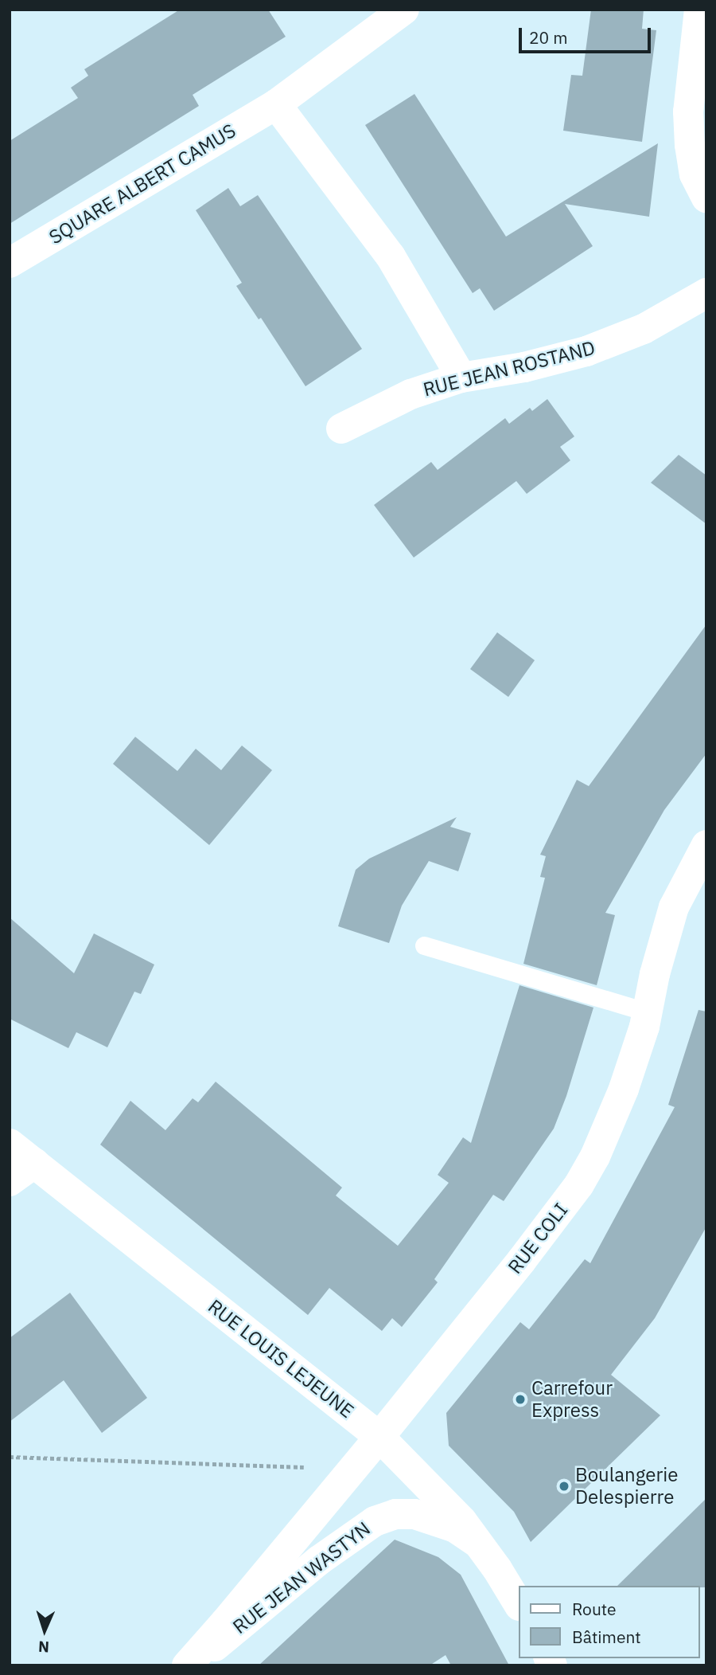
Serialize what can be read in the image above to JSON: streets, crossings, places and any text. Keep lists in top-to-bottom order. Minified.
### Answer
{"streets":{"street":["SQUARE ALBERT CAMUS","RUE JEAN ROSTAND","RUE COLI","RUE LOUIS LEJEUNE","RUE JEAN WASTYN"]},"crossings":[["RUE COLI","RUE LOUIS LEJEUNE"],["RUE COLI","RUE JEAN WASTYN"],["RUE LOUIS LEJEUNE","RUE JEAN WASTYN"]],"places":["Carrefour Express","Boulangerie Delespierre"],"legend":["Route","Bâtiment"],"scale_bar":"20 m","north":"bottom"}
